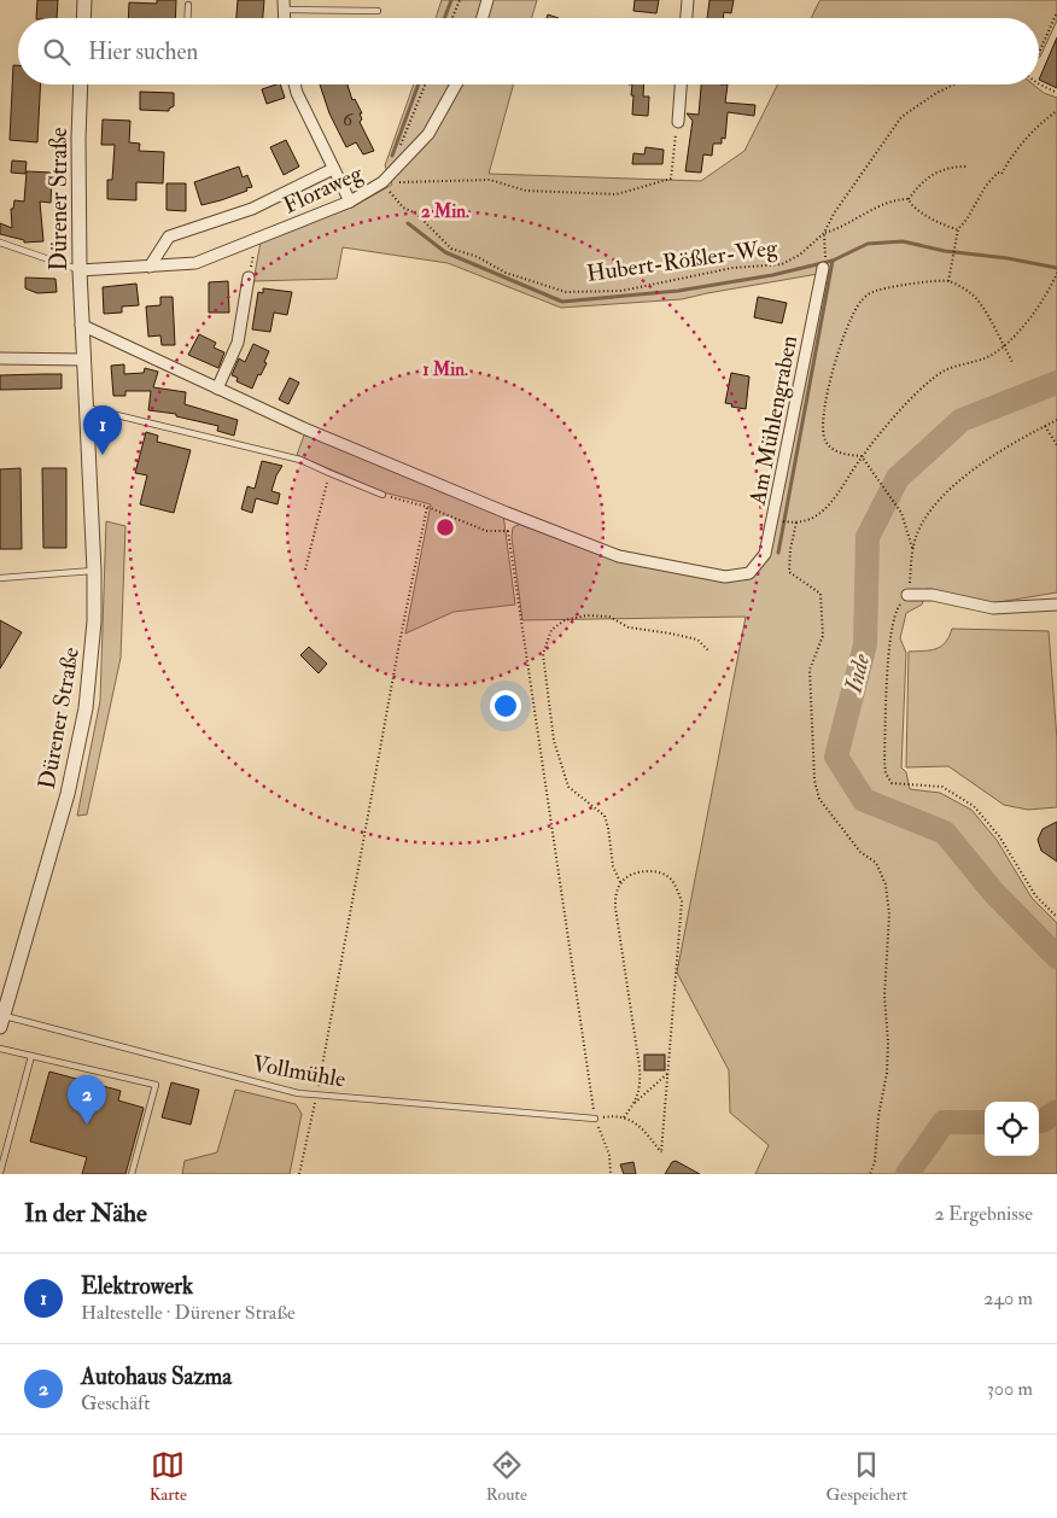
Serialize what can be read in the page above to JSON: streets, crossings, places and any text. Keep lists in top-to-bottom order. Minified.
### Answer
{"streets":{"street":["Floraweg","Dürener Straße","Am Mühlengraben"],"lane":["Vollmühle"],"path":["Hubert-Rößler-Weg"]},"crossings":[["Floraweg","Dürener Straße"],["Floraweg","Hubert-Rößler-Weg"],["Dürener Straße","Vollmühle"]],"water":["Inde"],"house_numbers":["6"],"page":{"search":"Hier suchen","pins":["1","2"],"heading":["In der Nähe","2 Ergebnisse"],"list":[{"mark":"1","name":"Elektrowerk","note":"Haltestelle · Dürener Straße","value":"240 m"},{"mark":"2","name":"Autohaus Sazma","note":"Geschäft","value":"300 m"}],"nav":["Karte","Route","Gespeichert"]},"rings":["2 Min.","1 Min."]}
